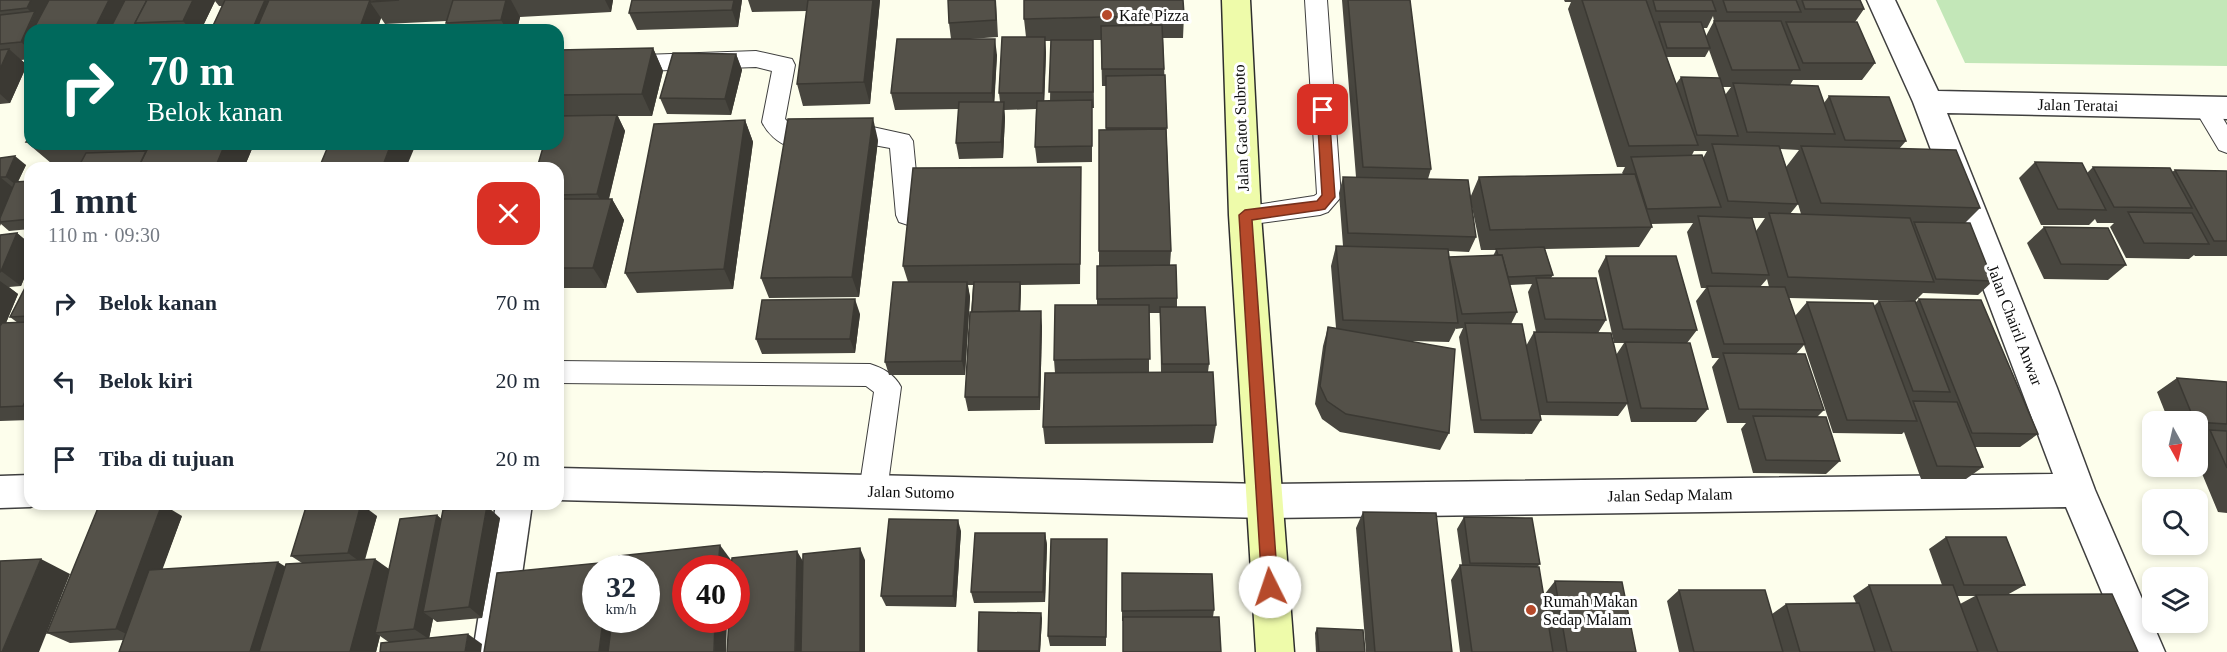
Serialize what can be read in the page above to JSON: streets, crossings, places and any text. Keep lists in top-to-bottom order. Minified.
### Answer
{"streets":{"street":["Jalan Teratai","Jalan Gatot Subroto","Jalan Chairil Anwar","Jalan Sutomo","Jalan Sedap Malam"]},"crossings":[["Jalan Teratai","Jalan Chairil Anwar"],["Jalan Gatot Subroto","Jalan Sutomo"],["Jalan Gatot Subroto","Jalan Sedap Malam"],["Jalan Chairil Anwar","Jalan Sedap Malam"],["Jalan Sutomo","Jalan Sedap Malam"]],"places":["Kafe Pizza","Rumah Makan Sedap Malam"],"north":"bottom","page":{"turn":["70 m","Belok kanan"],"heading":["1 mnt","110 m · 09:30"],"list":[{"name":"Belok kanan","value":"70 m"},{"name":"Belok kiri","value":"20 m"},{"name":"Tiba di tujuan","value":"20 m"}],"speed":"32 km/h","limit":"40"}}
